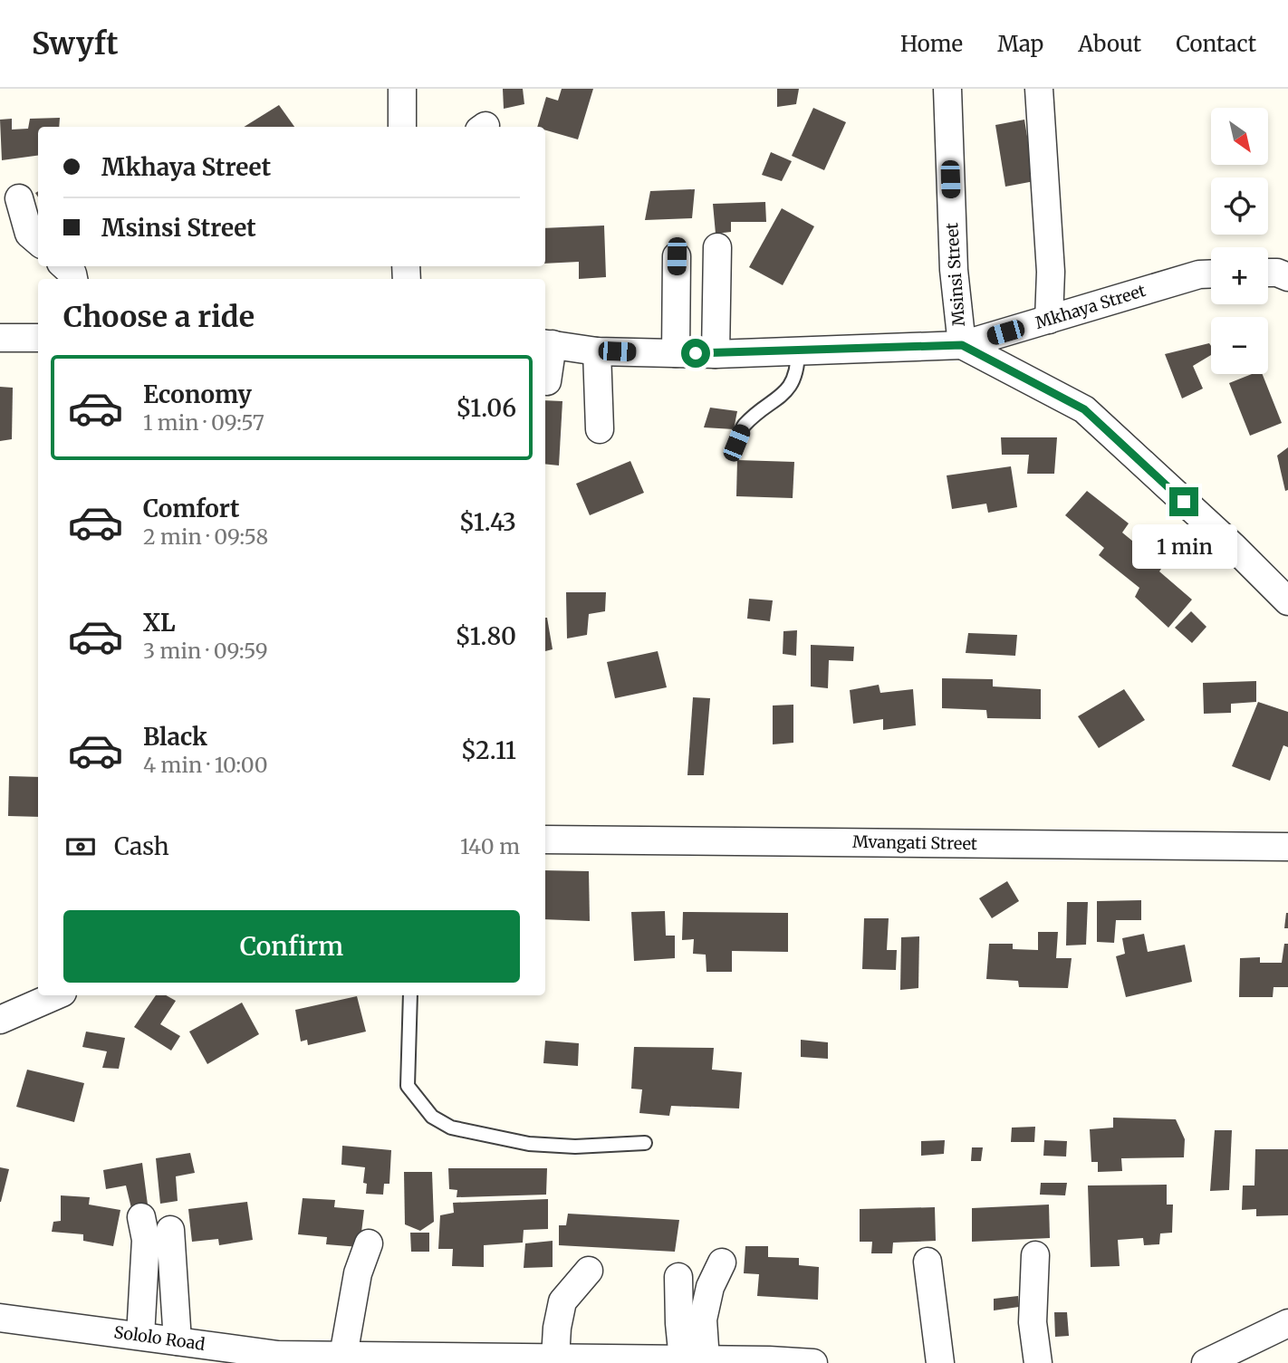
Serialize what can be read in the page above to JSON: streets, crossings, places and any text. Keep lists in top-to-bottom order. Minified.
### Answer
{"streets":{"street":["Msinsi Street","Mkhaya Street","Mvangati Street","Sololo Road"]},"crossings":[["Msinsi Street","Mkhaya Street"]],"north":"bottom right","page":{"header":"Swyft","nav":["Home","Map","About","Contact"],"map_buttons":["+","−"],"banner":["Mkhaya Street","Msinsi Street"],"heading":"Choose a ride","list":[{"name":"Economy","note":"1 min · 09:57","value":"$1.06"},{"name":"Comfort","note":"2 min · 09:58","value":"$1.43"},{"name":"XL","note":"3 min · 09:59","value":"$1.80"},{"name":"Black","note":"4 min · 10:00","value":"$2.11"}],"bubble":"1 min","pay":["Cash","140 m"],"buttons":"Confirm"}}
